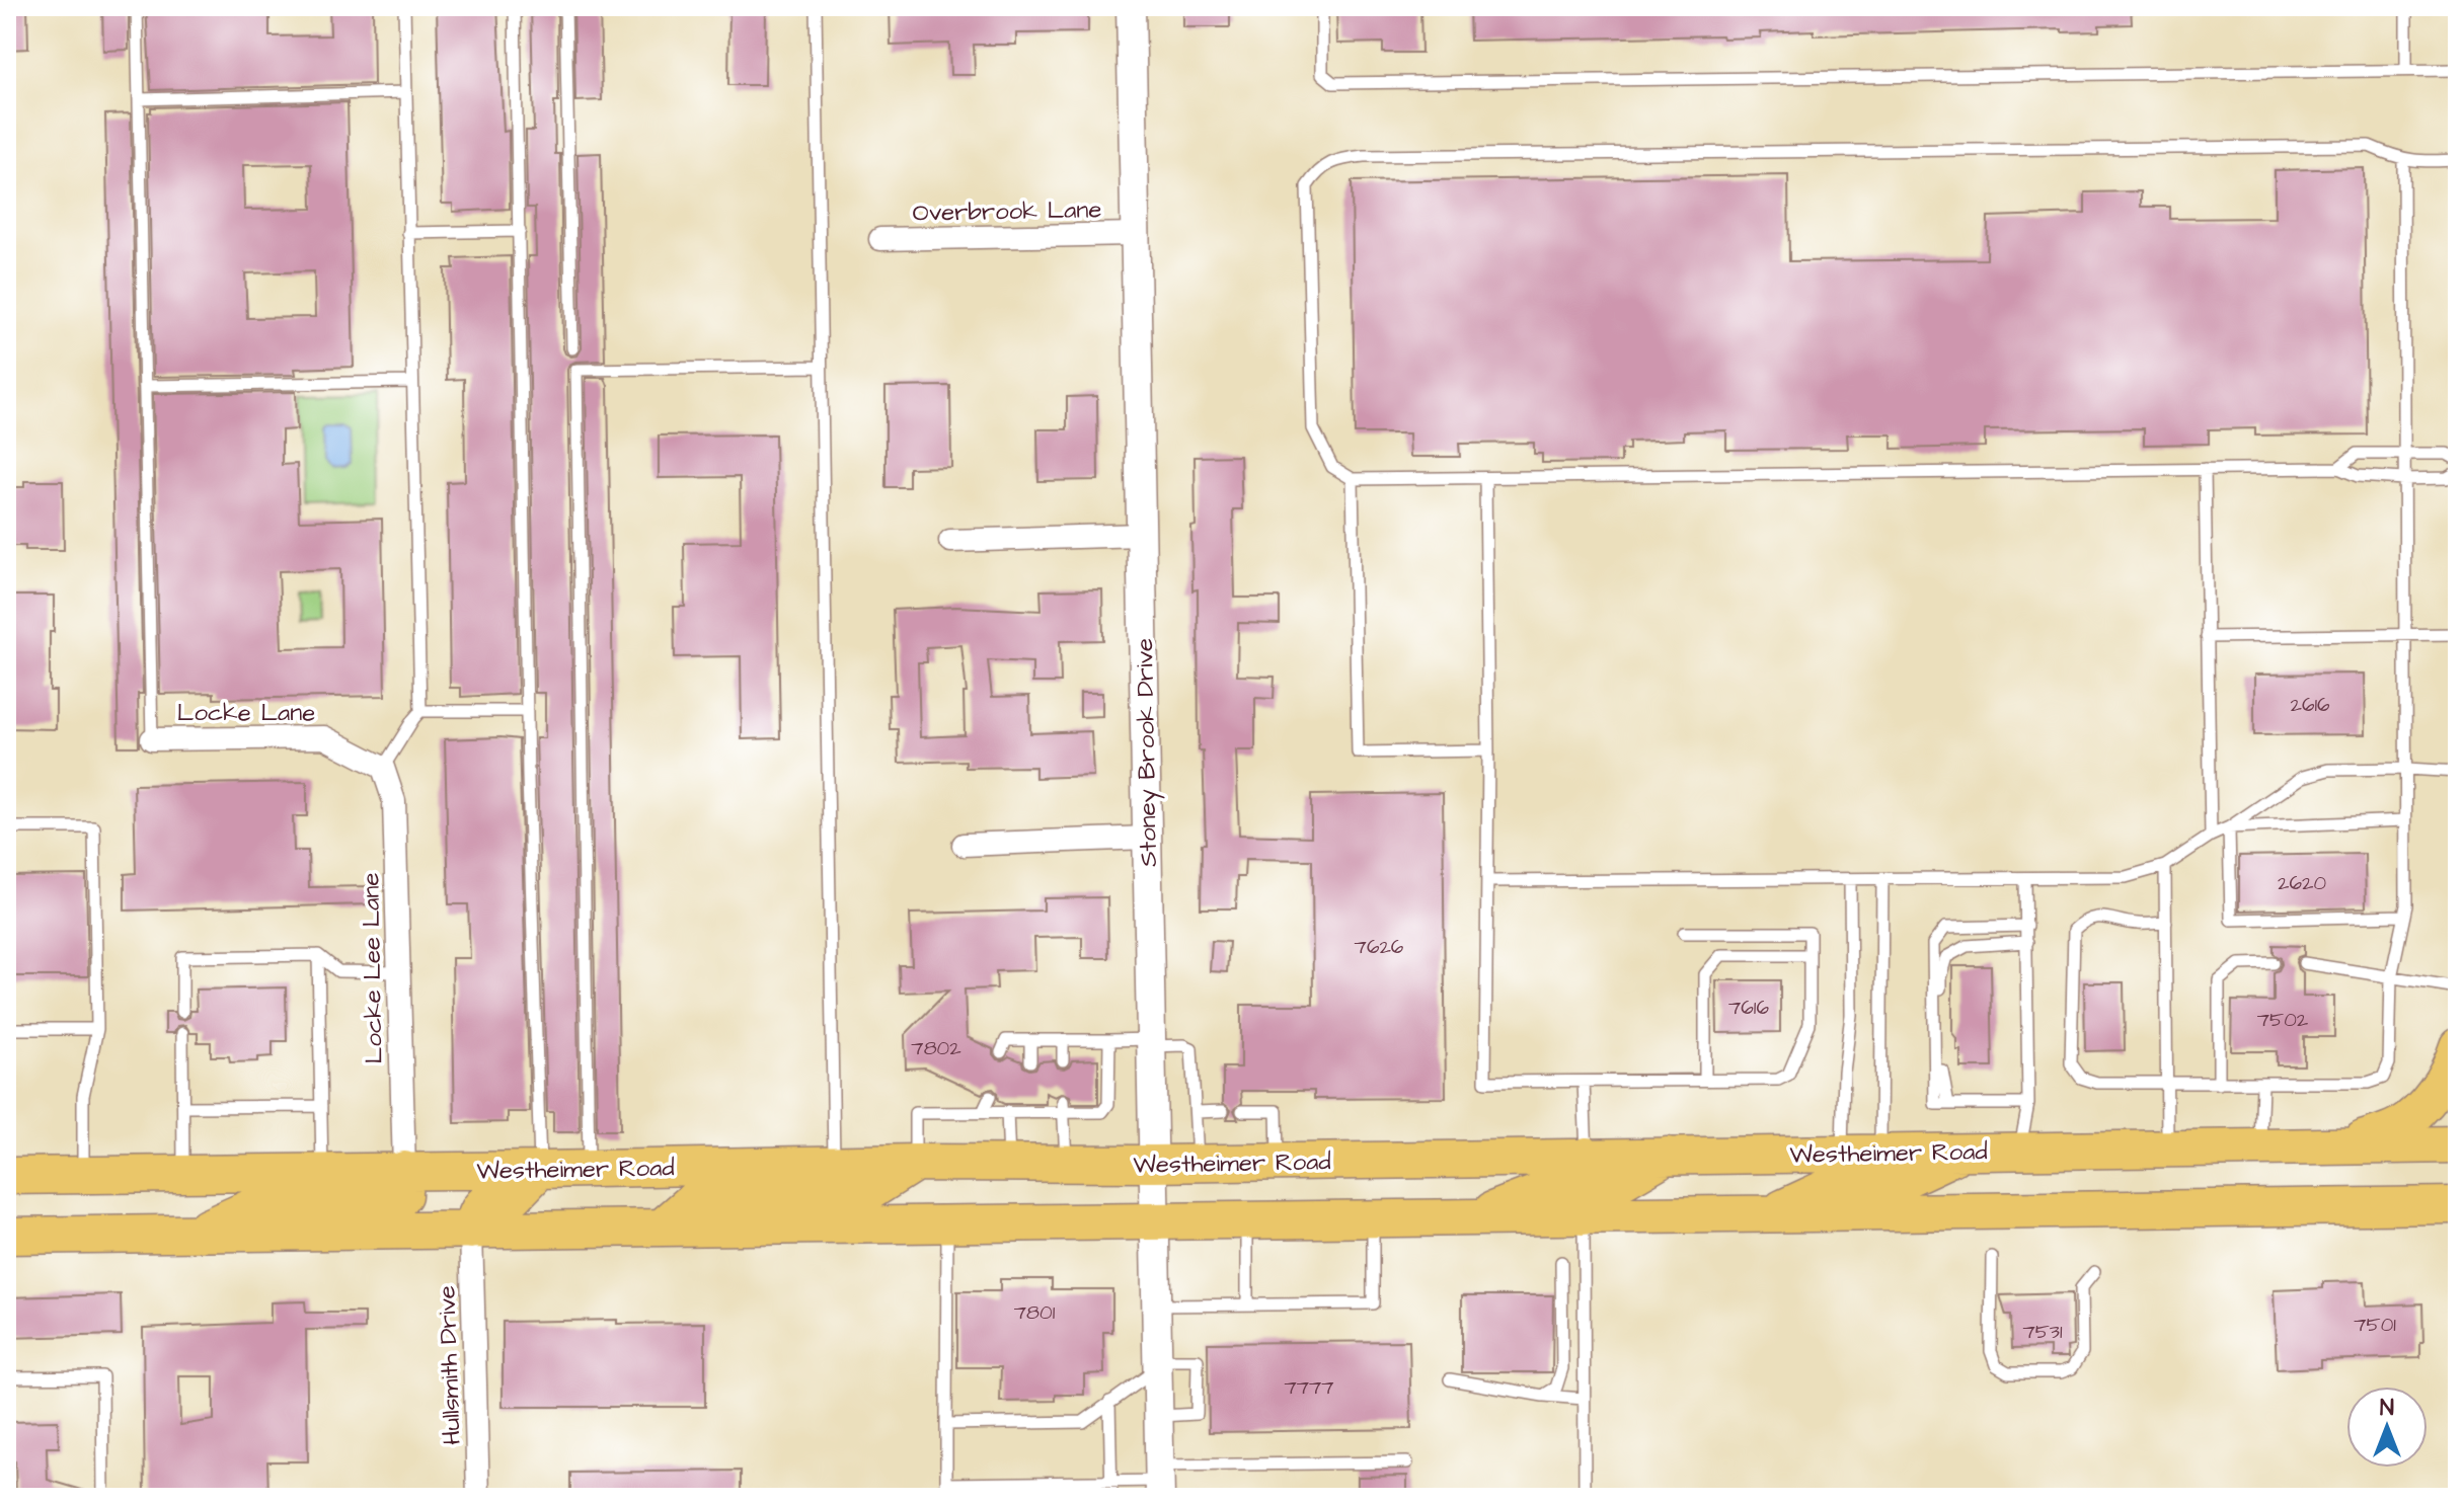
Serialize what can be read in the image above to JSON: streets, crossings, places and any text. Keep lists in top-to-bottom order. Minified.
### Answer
{"streets":{"main road":["Westheimer Road"],"street":["Overbrook Lane","Locke Lane","Stoney Brook Drive","Locke Lee Lane","Hullsmith Drive"]},"crossings":[["Overbrook Lane","Stoney Brook Drive"],["Locke Lane","Locke Lee Lane"],["Stoney Brook Drive","Westheimer Road"],["Locke Lee Lane","Westheimer Road"]],"house_numbers":["2616","2620","7626","7616","7502","7802","7801","7501","7531","7777"],"north":"top"}
